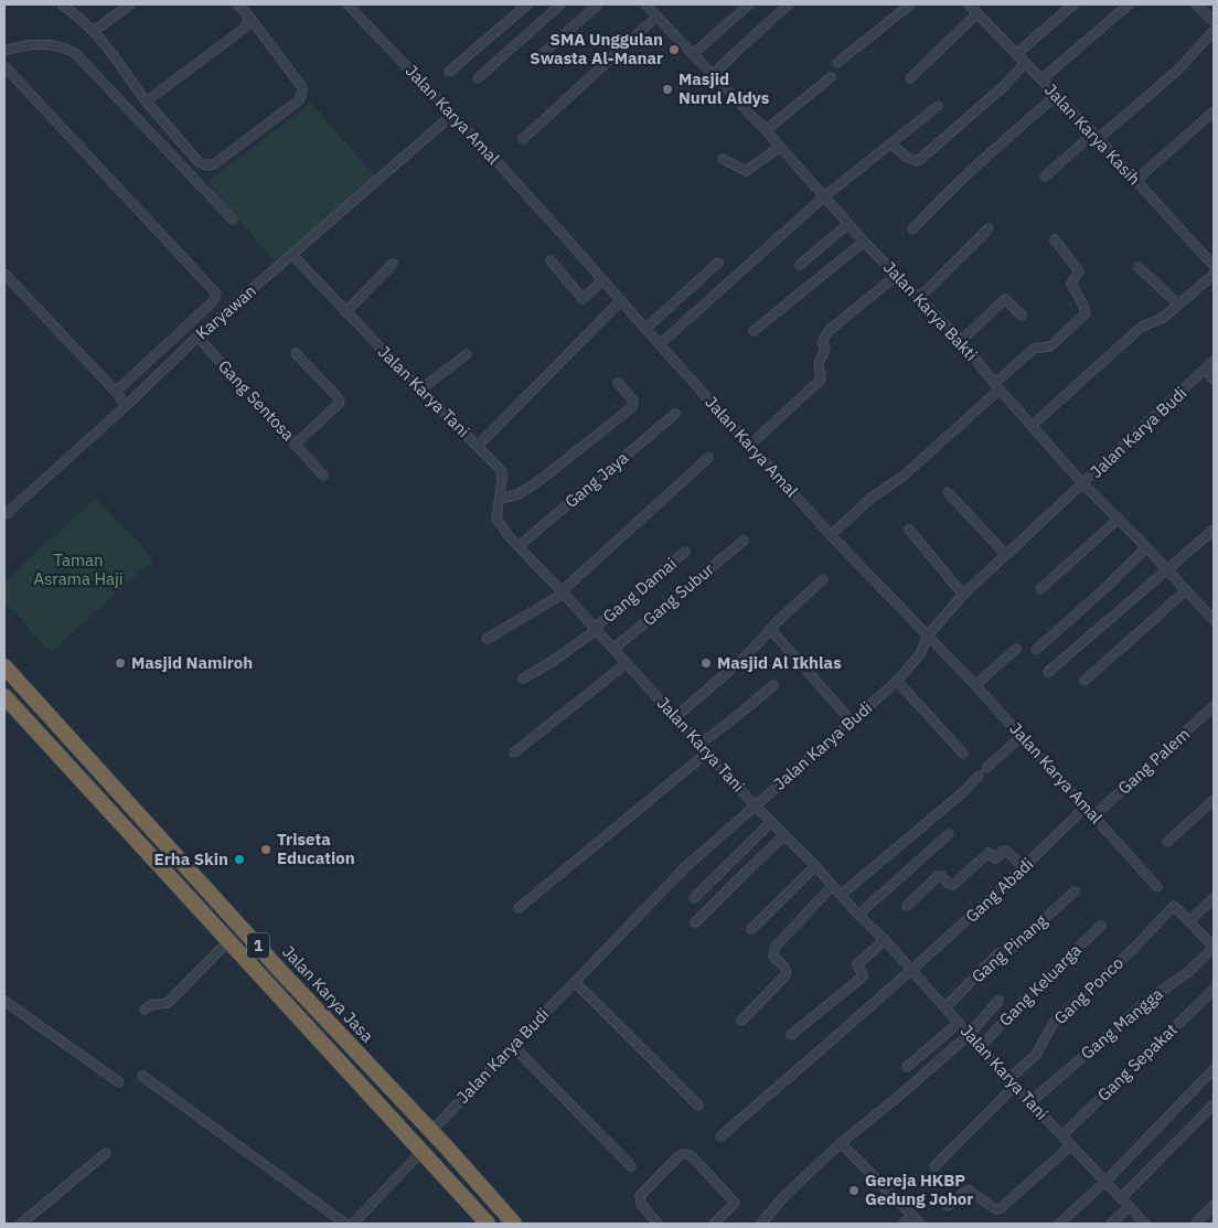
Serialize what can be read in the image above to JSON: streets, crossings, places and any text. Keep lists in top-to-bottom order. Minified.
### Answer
{"streets":{"highway":["1","Jalan Karya Jasa"],"street":["Jalan Karya Amal","Jalan Karya Kasih","Jalan Karya Bakti","Karyawan","Jalan Karya Tani","Gang Sentosa","Jalan Karya Budi","Gang Jaya","Gang Damai","Gang Subur","Gang Palem","Gang Abadi","Gang Pinang","Gang Keluarga","Gang Ponco","Gang Mangga","Gang Sepakat"]},"crossings":[["Jalan Karya Amal","Karyawan"],["Jalan Karya Amal","Jalan Karya Budi"],["Jalan Karya Amal","Gang Palem"],["Jalan Karya Amal","Gang Abadi"],["Jalan Karya Bakti","Jalan Karya Budi"],["Karyawan","Jalan Karya Tani"],["Karyawan","Gang Sentosa"],["Jalan Karya Tani","Jalan Karya Budi"],["Jalan Karya Tani","Gang Jaya"],["Jalan Karya Tani","Gang Damai"],["Jalan Karya Tani","Gang Subur"],["Jalan Karya Tani","Gang Abadi"],["Jalan Karya Tani","Gang Pinang"],["Jalan Karya Tani","Gang Keluarga"],["Jalan Karya Tani","Gang Ponco"],["Jalan Karya Tani","Gang Mangga"],["Jalan Karya Tani","Gang Sepakat"],["Jalan Karya Budi","Jalan Karya Jasa"]],"parks":["Taman Asrama Haji"],"places":["SMA Unggulan Swasta Al-Manar","Masjid Nurul Aldys","Masjid Namiroh","Masjid Al Ikhlas","Triseta Education","Erha Skin","Gereja HKBP Gedung Johor"]}
